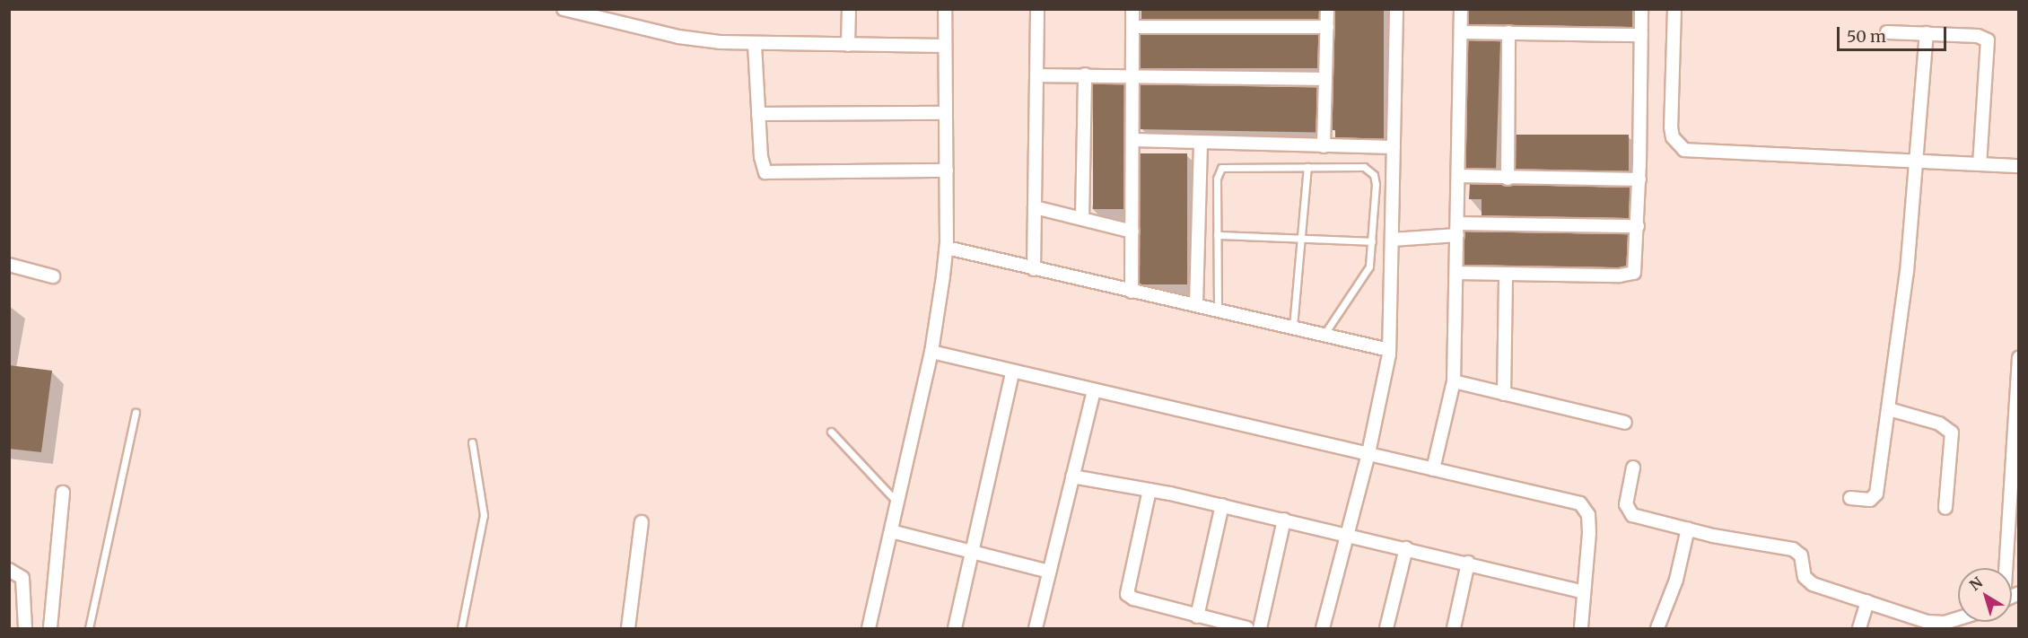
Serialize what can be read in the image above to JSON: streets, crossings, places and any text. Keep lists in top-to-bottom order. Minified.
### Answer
{"scale_bar":"50 m","north":"top left"}
